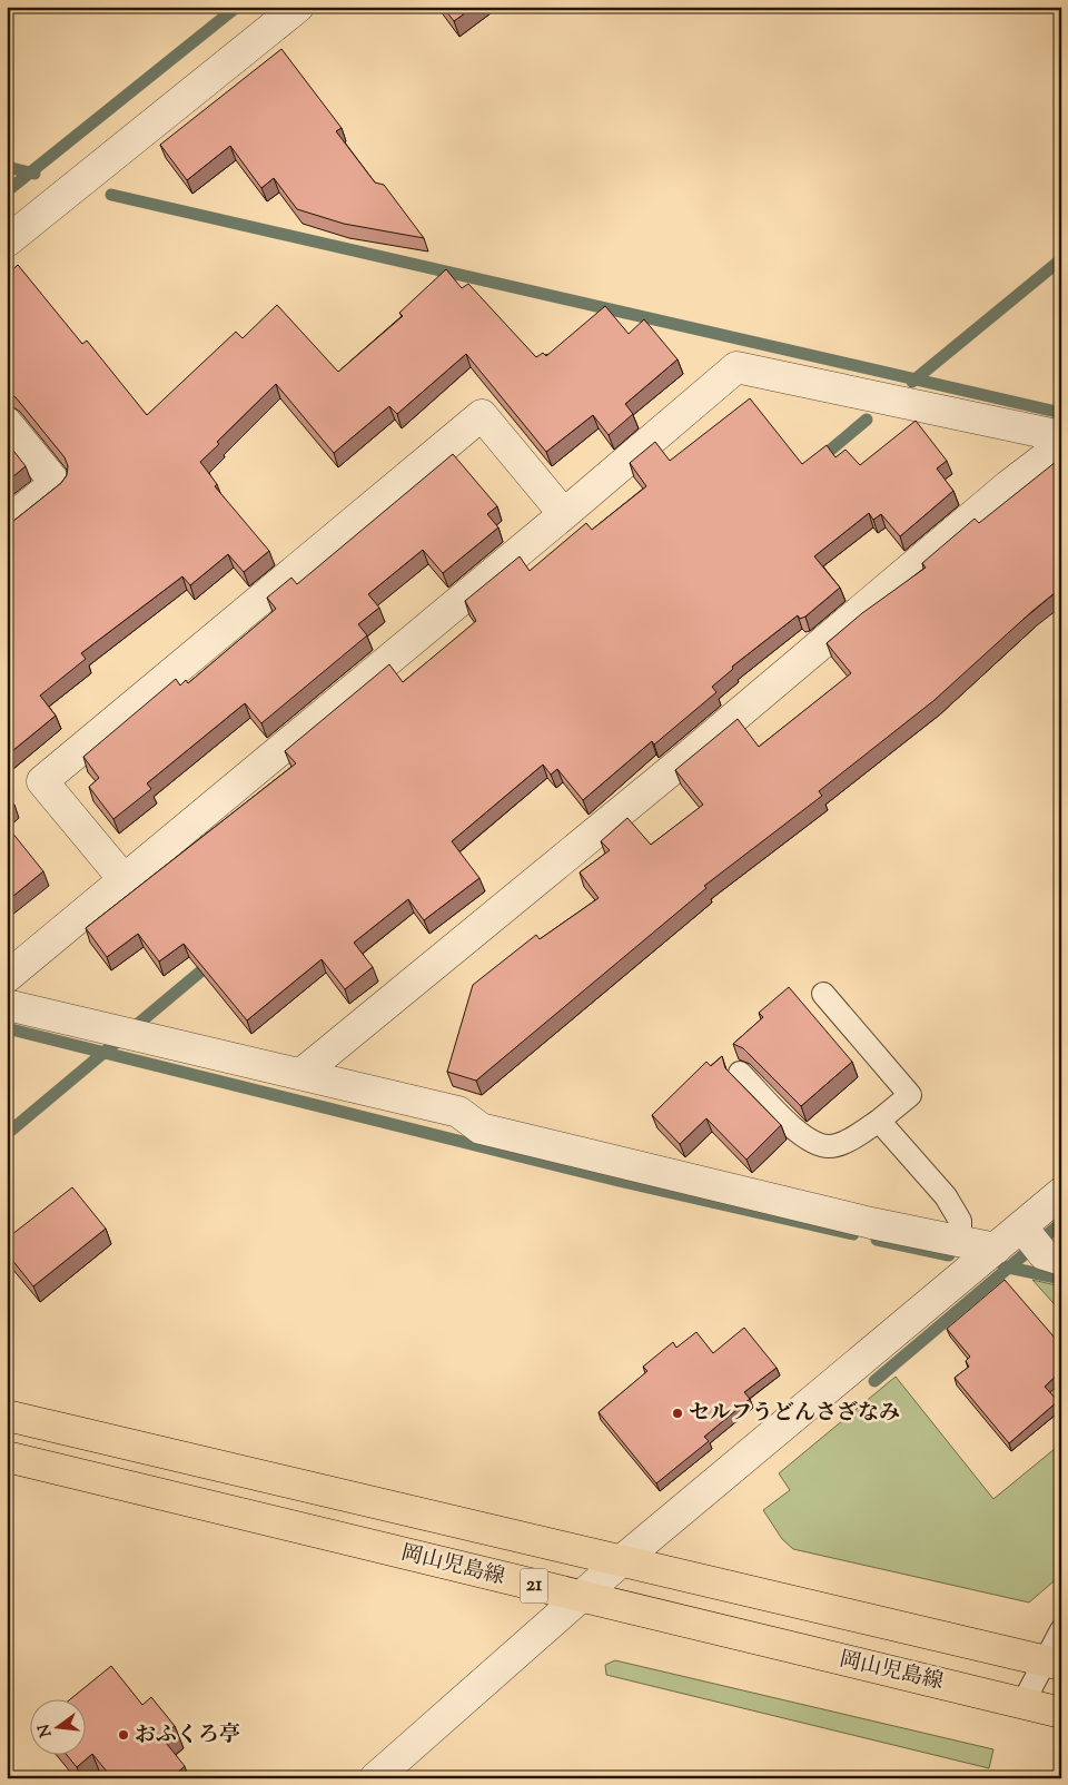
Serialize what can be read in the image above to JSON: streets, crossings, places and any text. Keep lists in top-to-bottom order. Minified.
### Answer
{"streets":{"main road":["岡山児島線","21"]},"places":["セルフうどんさざなみ","おふくろ亭"],"north":"left"}
